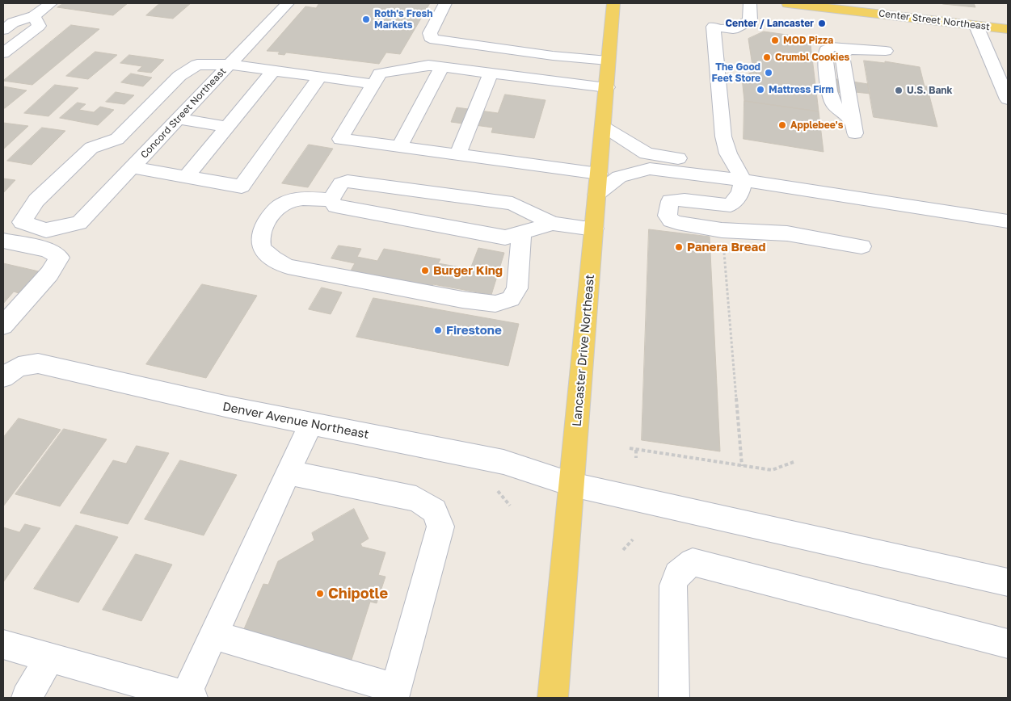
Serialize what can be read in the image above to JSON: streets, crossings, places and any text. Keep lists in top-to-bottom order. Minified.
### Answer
{"streets":{"main road":["Center Street Northeast","Lancaster Drive Northeast"],"street":["Concord Street Northeast","Denver Avenue Northeast"]},"crossings":[["Lancaster Drive Northeast","Denver Avenue Northeast"]],"places":["Roth's Fresh Markets","Center / Lancaster","MOD Pizza","Crumbl Cookies","The Good Feet Store","Mattress Firm","U.S. Bank","Applebee's","Panera Bread","Burger King","Firestone","Chipotle"]}
